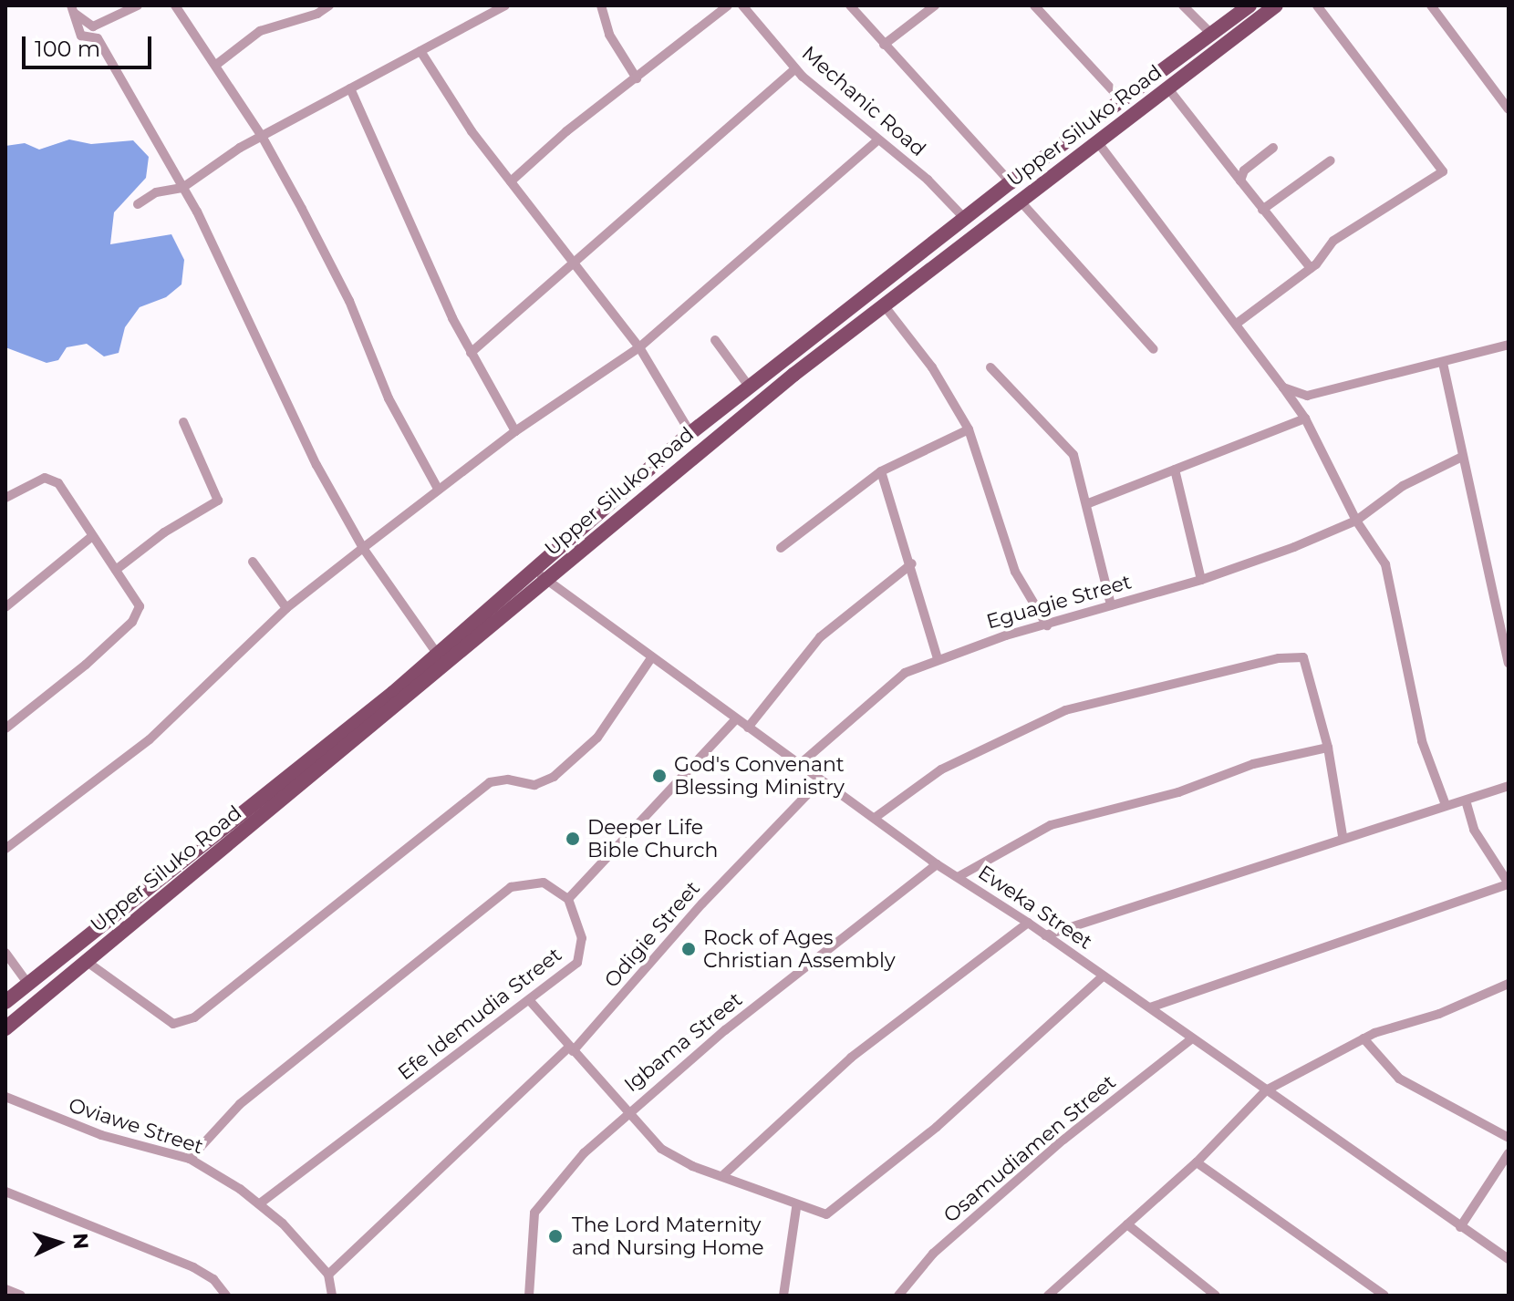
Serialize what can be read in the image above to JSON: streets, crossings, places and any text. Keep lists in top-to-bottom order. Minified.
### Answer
{"streets":{"main road":["Upper Siluko Road"],"street":["Mechanic Road","Eguagie Street","Eweka Street","Odigie Street","Efe Idemudia Street","Igbama Street","Oviawe Street","Osamudiamen Street"]},"crossings":[["Mechanic Road","Upper Siluko Road"],["Upper Siluko Road","Eweka Street"],["Eguagie Street","Eweka Street"],["Eweka Street","Odigie Street"],["Eweka Street","Igbama Street"],["Eweka Street","Osamudiamen Street"],["Odigie Street","Oviawe Street"],["Efe Idemudia Street","Oviawe Street"]],"places":["God's Convenant Blessing Ministry","Deeper Life Bible Church","Rock of Ages Christian Assembly","The Lord Maternity and Nursing Home"],"scale_bar":"100 m","north":"right"}
